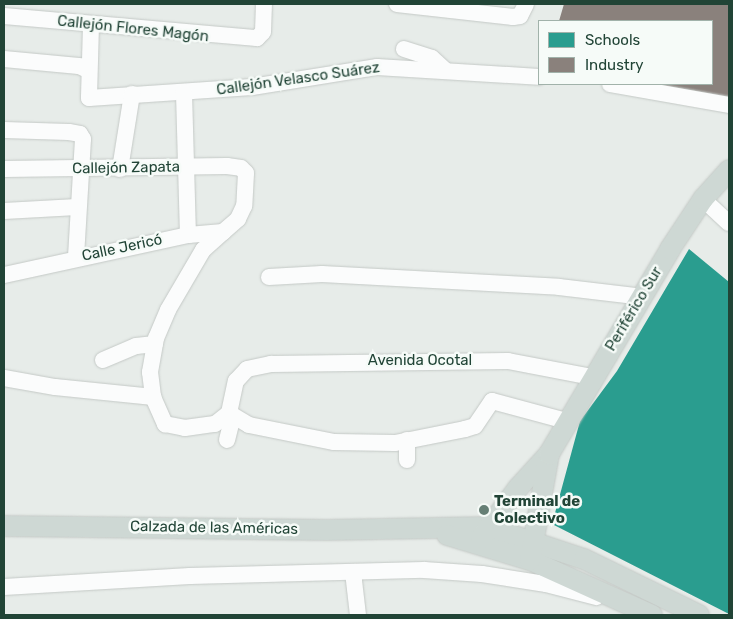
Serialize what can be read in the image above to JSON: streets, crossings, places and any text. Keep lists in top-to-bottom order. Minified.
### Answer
{"streets":{"main road":["Periférico Sur","Calzada de las Américas"],"street":["Callejón Flores Magón","Callejón Velasco Suárez","Callejón Zapata","Calle Jericó","Avenida Ocotal"]},"crossings":[["Callejón Zapata","Calle Jericó"],["Periférico Sur","Avenida Ocotal"],["Periférico Sur","Calzada de las Américas"]],"places":["Terminal de Colectivo"],"legend":["Schools","Industry"]}
